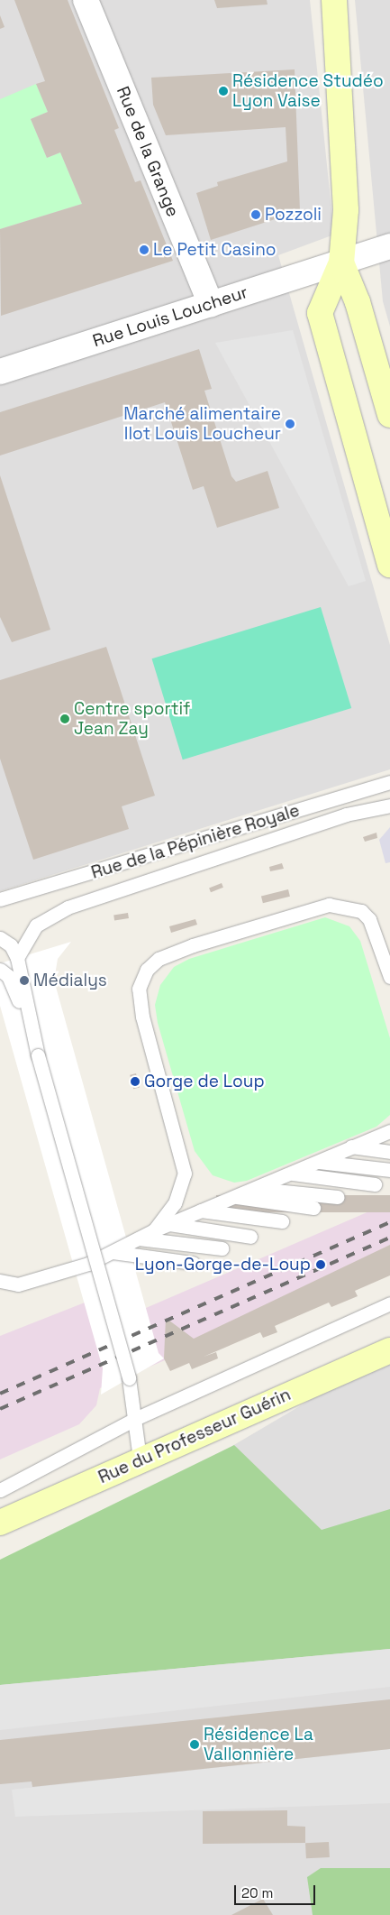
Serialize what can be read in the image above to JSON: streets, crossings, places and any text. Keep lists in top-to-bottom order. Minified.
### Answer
{"streets":{"main road":["Rue du Professeur Guérin"],"street":["Rue de la Grange","Rue Louis Loucheur"],"lane":["Rue de la Pépinière Royale"]},"crossings":[["Rue de la Grange","Rue Louis Loucheur"]],"places":["Résidence Studéo Lyon Vaise","Pozzoli","Le Petit Casino","Marché alimentaire Ilot Louis Loucheur","Centre sportif Jean Zay","Médialys","Gorge de Loup","Lyon-Gorge-de-Loup","Résidence La Vallonnière"],"scale_bar":"20 m"}
